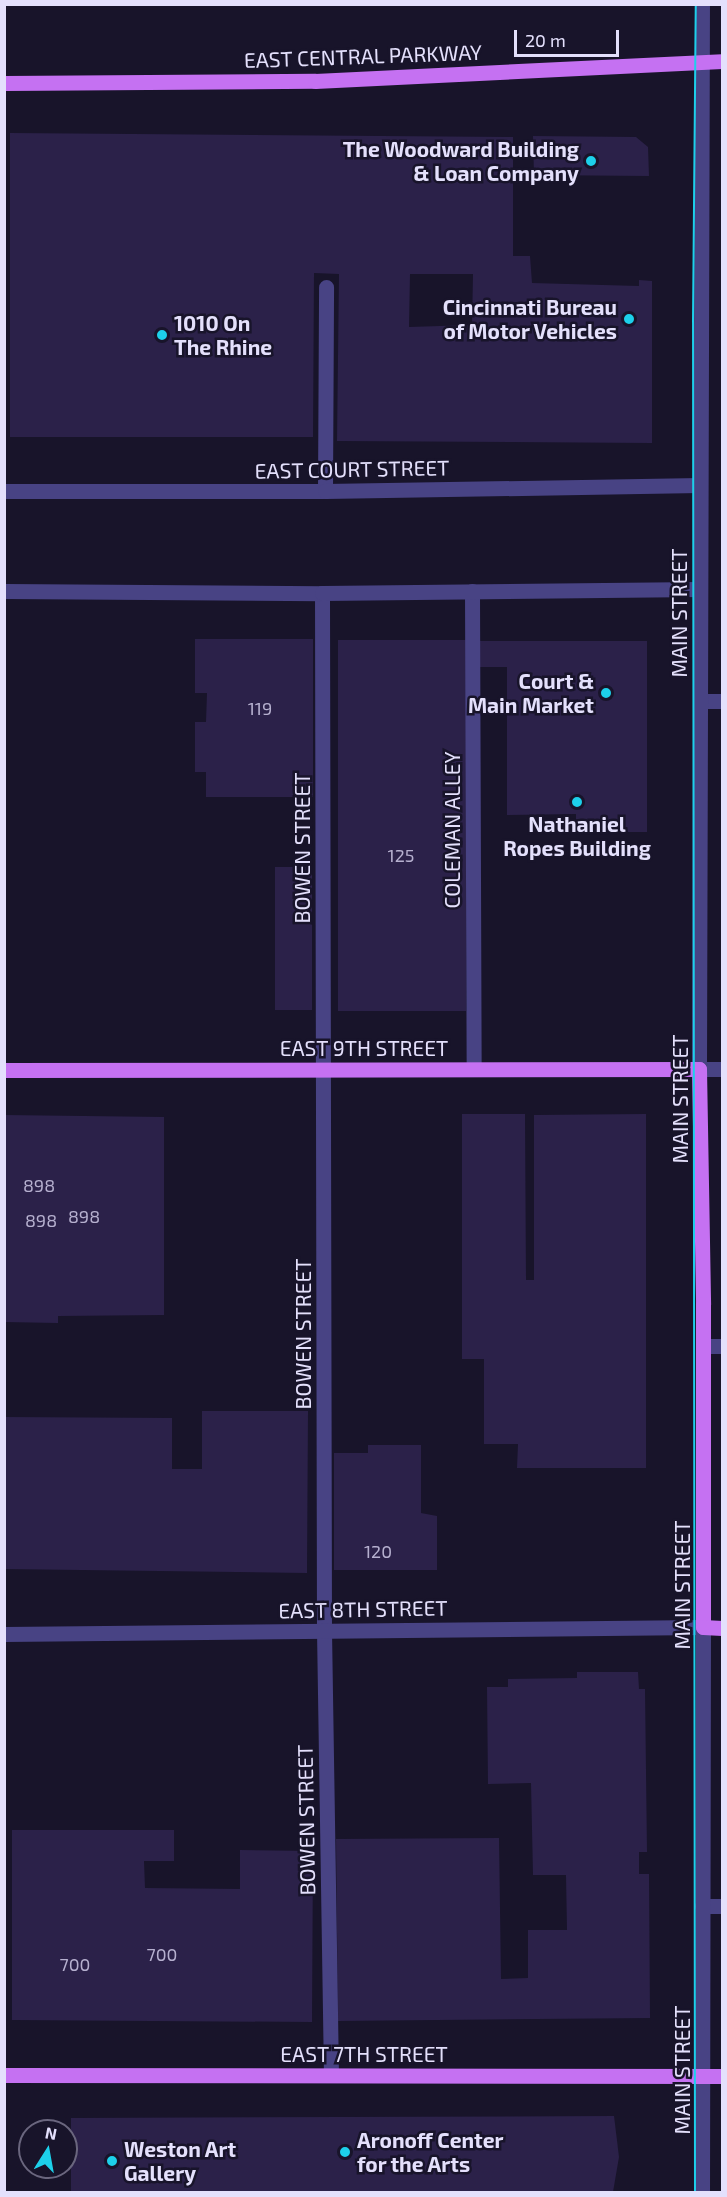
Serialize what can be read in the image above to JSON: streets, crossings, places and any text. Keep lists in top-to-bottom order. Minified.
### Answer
{"streets":{"main road":["EAST CENTRAL PARKWAY","MAIN STREET","EAST 9TH STREET","EAST 8TH STREET","EAST 7TH STREET"],"street":["EAST COURT STREET","COLEMAN ALLEY","BOWEN STREET"]},"crossings":[["EAST CENTRAL PARKWAY","MAIN STREET"],["EAST COURT STREET","MAIN STREET"],["MAIN STREET","EAST 9TH STREET"],["MAIN STREET","EAST 8TH STREET"],["MAIN STREET","EAST 7TH STREET"],["COLEMAN ALLEY","EAST 9TH STREET"],["BOWEN STREET","EAST 9TH STREET"],["BOWEN STREET","EAST 8TH STREET"],["BOWEN STREET","EAST 7TH STREET"]],"places":["The Woodward Building & Loan Company","Cincinnati Bureau of Motor Vehicles","1010 On The Rhine","Court & Main Market","Nathaniel Ropes Building","Aronoff Center for the Arts","Weston Art Gallery"],"house_numbers":["119","125","898","898","898","120","700","700"],"scale_bar":"20 m","north":"top"}
